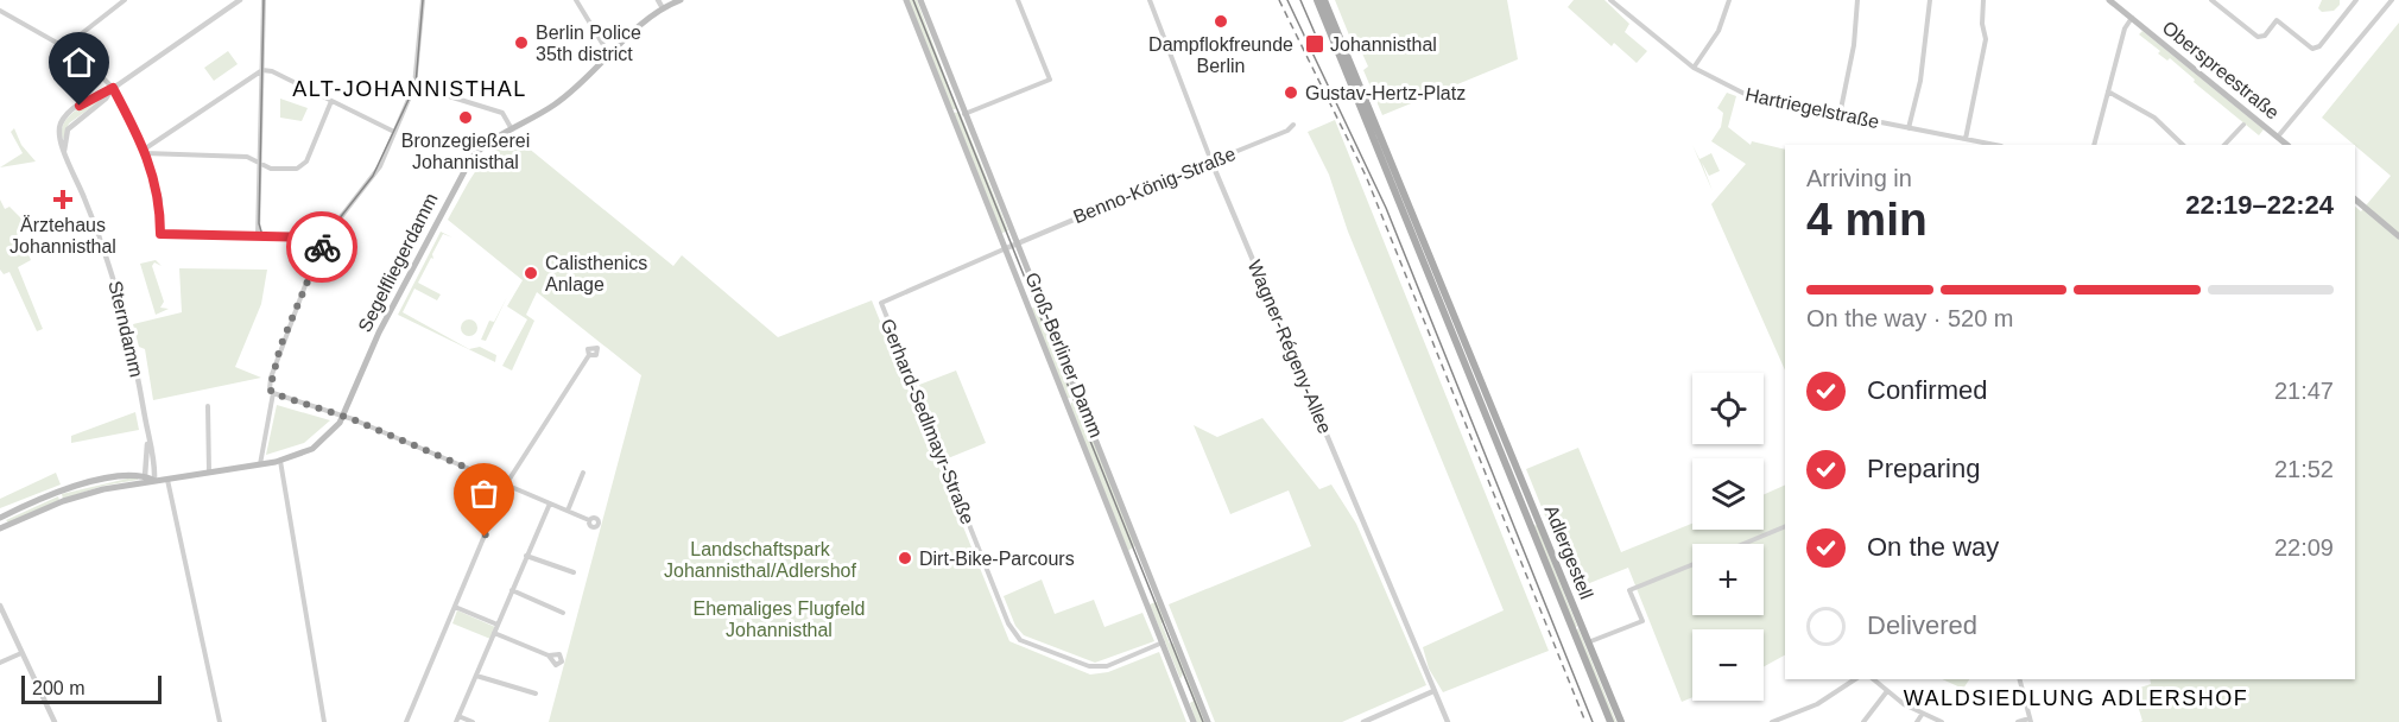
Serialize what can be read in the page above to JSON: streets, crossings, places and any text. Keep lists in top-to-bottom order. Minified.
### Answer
{"streets":{"main road":["Oberspreestraße","Segelfliegerdamm","Groß-Berliner Damm","Adlergestell"],"street":["Hartriegelstraße","Benno-König-Straße","Sterndamm","Wagner-Régeny-Allee","Gerhard-Sedlmayr-Straße"]},"crossings":[["Benno-König-Straße","Wagner-Régeny-Allee"],["Benno-König-Straße","Groß-Berliner Damm"],["Benno-König-Straße","Gerhard-Sedlmayr-Straße"],["Segelfliegerdamm","Sterndamm"],["Groß-Berliner Damm","Gerhard-Sedlmayr-Straße"]],"districts":["ALT-JOHANNISTHAL","WALDSIEDLUNG ADLERSHOF"],"parks":["Landschaftspark Johannisthal/Adlershof","Ehemaliges Flugfeld Johannisthal"],"places":{"other":["Dampflokfreunde Berlin","Berlin Police 35th district","Gustav-Hertz-Platz","Bronzegießerei Johannisthal","Calisthenics Anlage","Dirt-Bike-Parcours"],"transit":["Johannisthal"],"health":["Ärztehaus Johannisthal"]},"scale_bar":"200 m","page":{"heading":["4 min","Arriving in","22:19–22:24"],"bar":"On the way · 520 m","list":[["Confirmed","21:47"],["Preparing","21:52"],["On the way","22:09"],"Delivered"],"map_buttons":["+","−"],"scale":"200 m"}}
